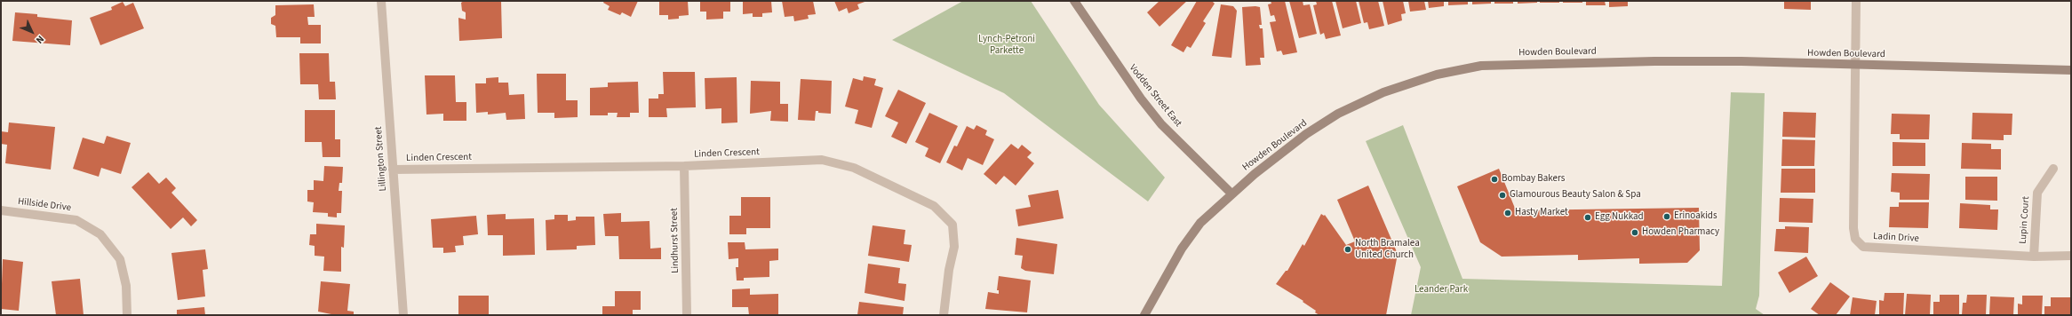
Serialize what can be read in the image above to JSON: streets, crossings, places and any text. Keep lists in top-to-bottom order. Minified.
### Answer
{"streets":{"street":["Howden Boulevard","Vodden Street East","Linden Crescent","Lillington Street","Hillside Drive","Lupin Court","Ladin Drive","Lindhurst Street"]},"crossings":[["Howden Boulevard","Vodden Street East"],["Howden Boulevard","Ladin Drive"],["Linden Crescent","Lillington Street"],["Linden Crescent","Lindhurst Street"],["Lupin Court","Ladin Drive"]],"parks":["Lynch-Petroni Parkette","Leander Park"],"places":["Bombay Bakers","Glamourous Beauty Salon & Spa","Hasty Market","Erinoakids","Egg Nukkad","Howden Pharmacy","North Bramalea United Church"],"north":"bottom right"}
